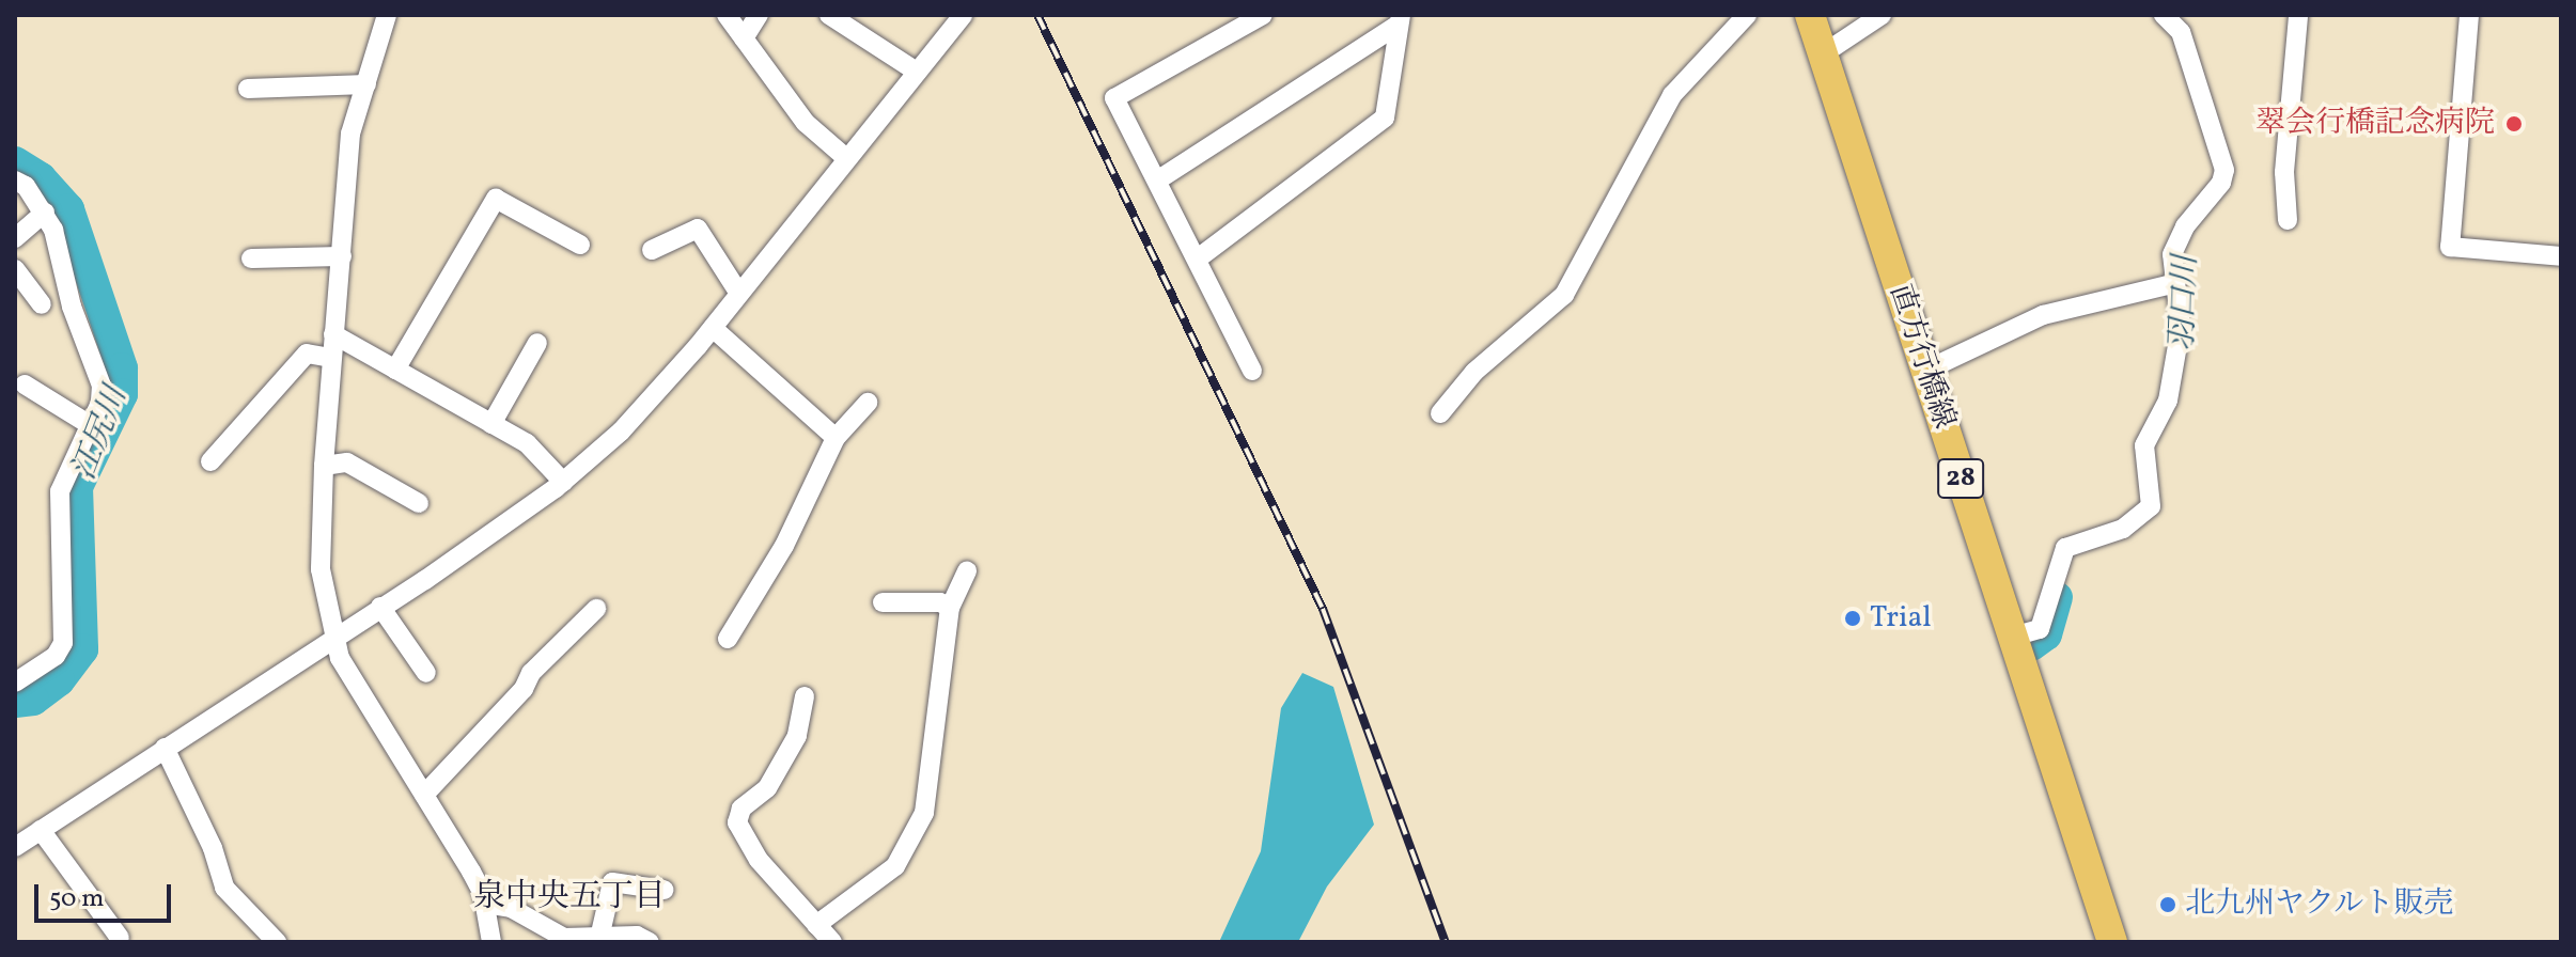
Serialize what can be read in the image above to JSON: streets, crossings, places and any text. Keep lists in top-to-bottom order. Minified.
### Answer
{"streets":{"main road":["直方行橋線","28"]},"districts":["泉中央五丁目"],"water":["羽口川","江尻川"],"places":["翠会行橋記念病院","Trial","北九州ヤクルト販売"],"scale_bar":"50 m"}
